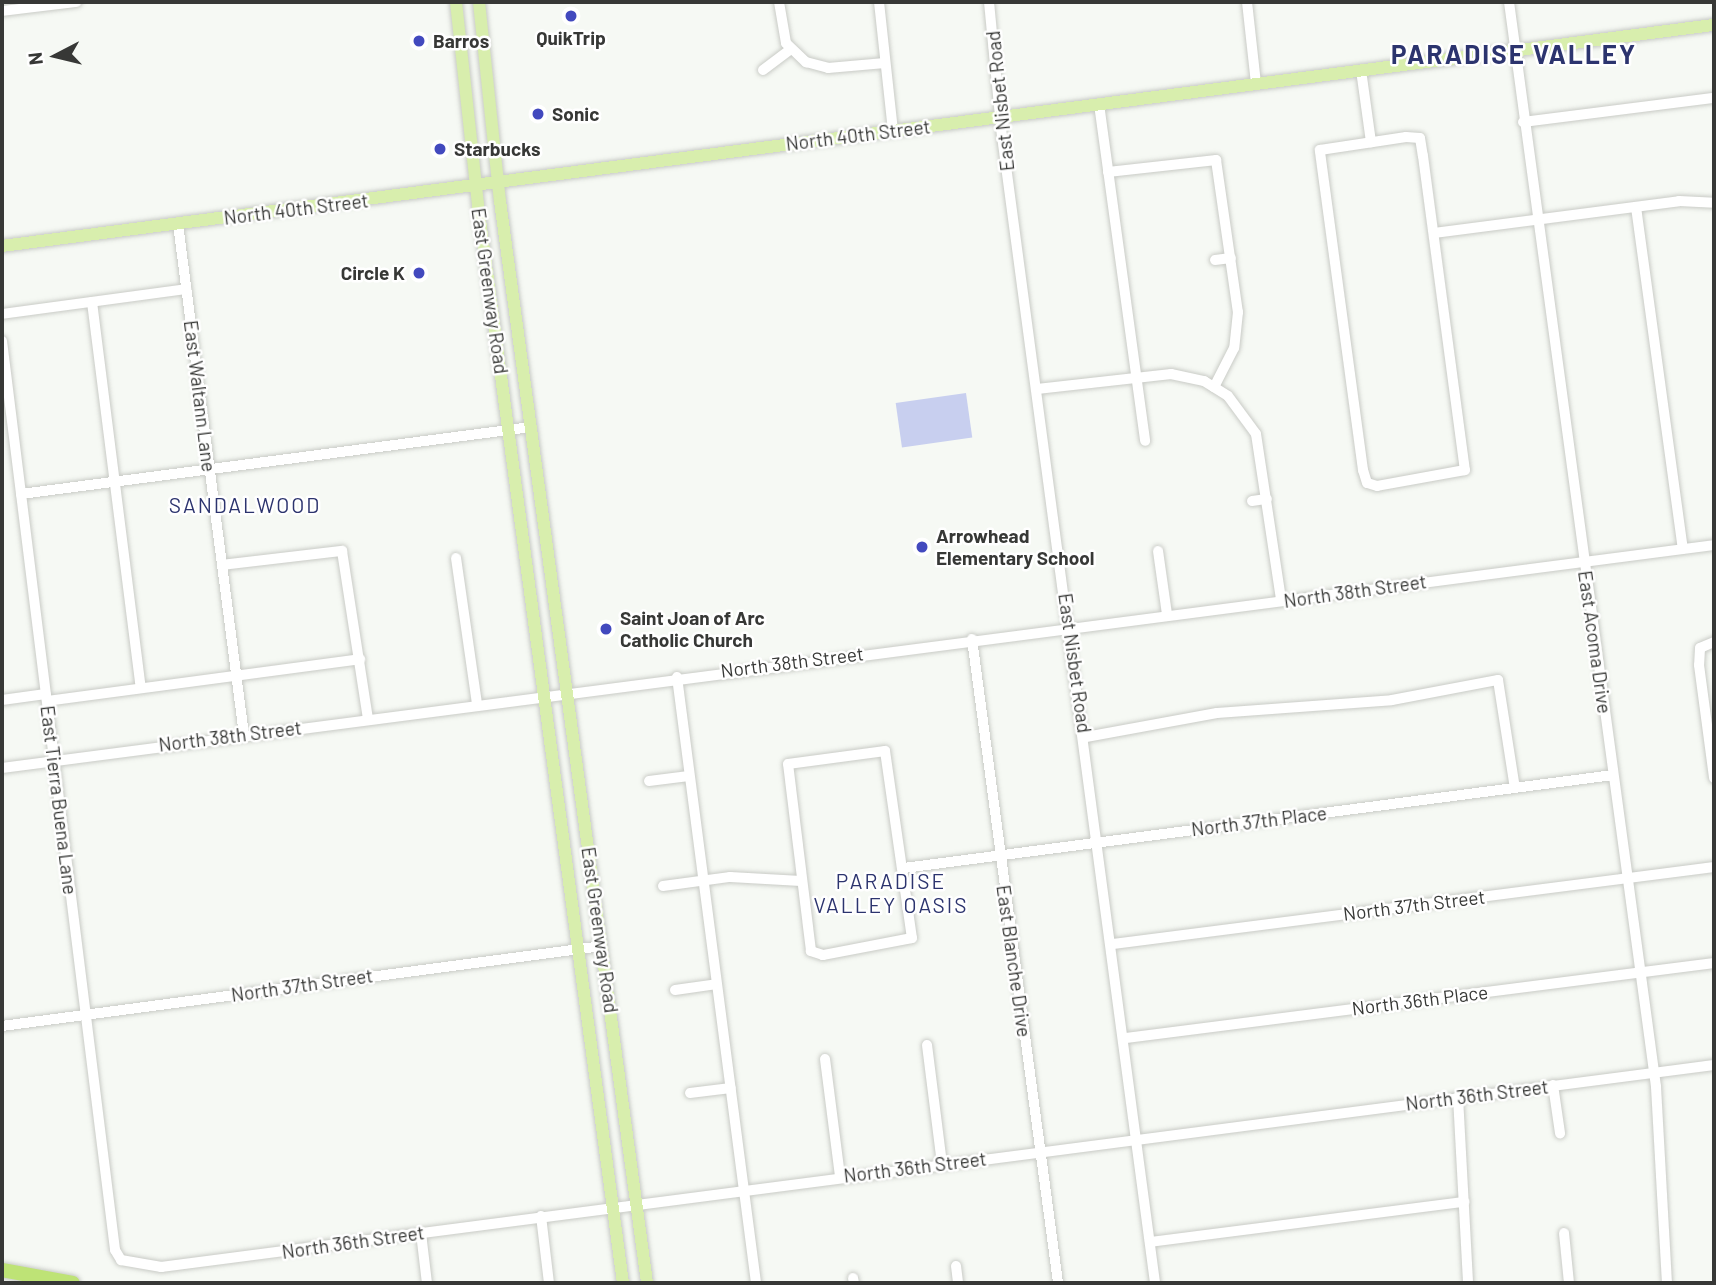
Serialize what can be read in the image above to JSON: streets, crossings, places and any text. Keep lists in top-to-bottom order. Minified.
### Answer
{"streets":{"main road":["North 40th Street","East Greenway Road"],"street":["East Nisbet Road","East Waltann Lane","North 38th Street","East Acoma Drive","East Tierra Buena Lane","North 37th Place","North 37th Street","East Blanche Drive","North 36th Place","North 36th Street"]},"crossings":[["East Nisbet Road","North 40th Street"],["East Nisbet Road","North 38th Street"],["East Nisbet Road","North 37th Place"],["East Nisbet Road","North 37th Street"],["East Nisbet Road","North 36th Place"],["East Nisbet Road","North 36th Street"],["North 40th Street","East Greenway Road"],["North 40th Street","East Waltann Lane"],["North 40th Street","East Acoma Drive"],["East Greenway Road","North 38th Street"],["East Greenway Road","North 37th Street"],["East Greenway Road","North 36th Street"],["East Waltann Lane","North 38th Street"],["North 38th Street","East Acoma Drive"],["North 38th Street","East Tierra Buena Lane"],["North 38th Street","East Blanche Drive"],["East Acoma Drive","North 37th Place"],["East Acoma Drive","North 37th Street"],["East Acoma Drive","North 36th Place"],["East Acoma Drive","North 36th Street"],["East Tierra Buena Lane","North 37th Street"],["East Tierra Buena Lane","North 36th Street"],["North 37th Place","East Blanche Drive"],["East Blanche Drive","North 36th Street"]],"districts":["PARADISE VALLEY","SANDALWOOD","PARADISE VALLEY OASIS"],"places":["QuikTrip","Barros","Sonic","Starbucks","Circle K","Arrowhead Elementary School","Saint Joan of Arc Catholic Church"],"north":"left"}
